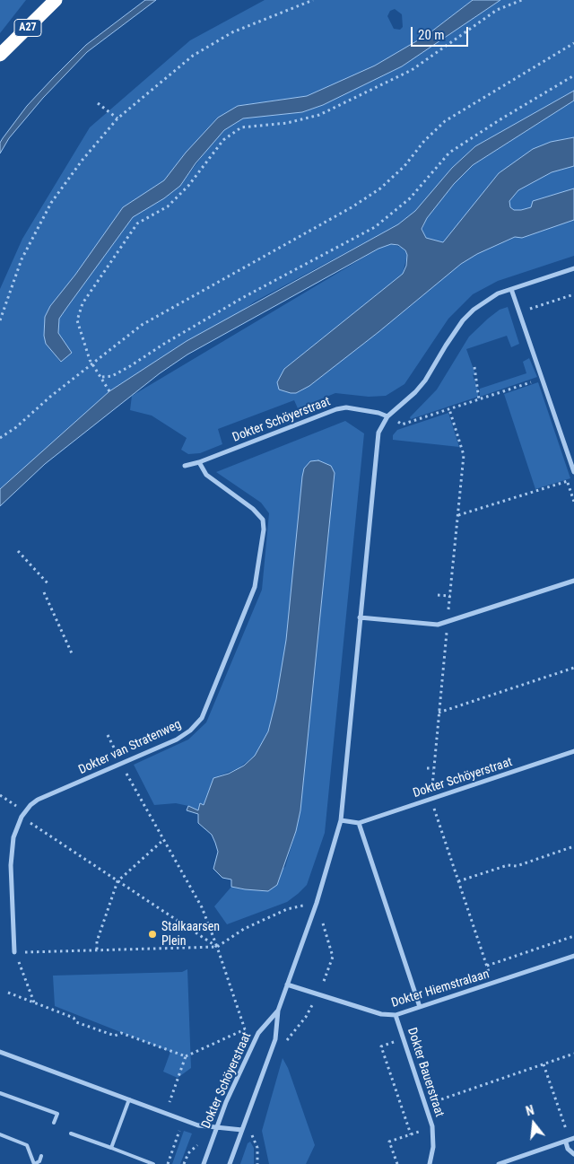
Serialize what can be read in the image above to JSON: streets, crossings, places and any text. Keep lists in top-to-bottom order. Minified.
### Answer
{"streets":{"highway":["A27"],"street":["Dokter Schöyerstraat","Dokter van Stratenweg","Dokter Hiemstralaan","Dokter Bauerstraat"]},"crossings":[["Dokter Schöyerstraat","Dokter van Stratenweg"],["Dokter Schöyerstraat","Dokter Hiemstralaan"],["Dokter Hiemstralaan","Dokter Bauerstraat"]],"places":["Stalkaarsen Plein"],"scale_bar":"20 m","north":"top"}
